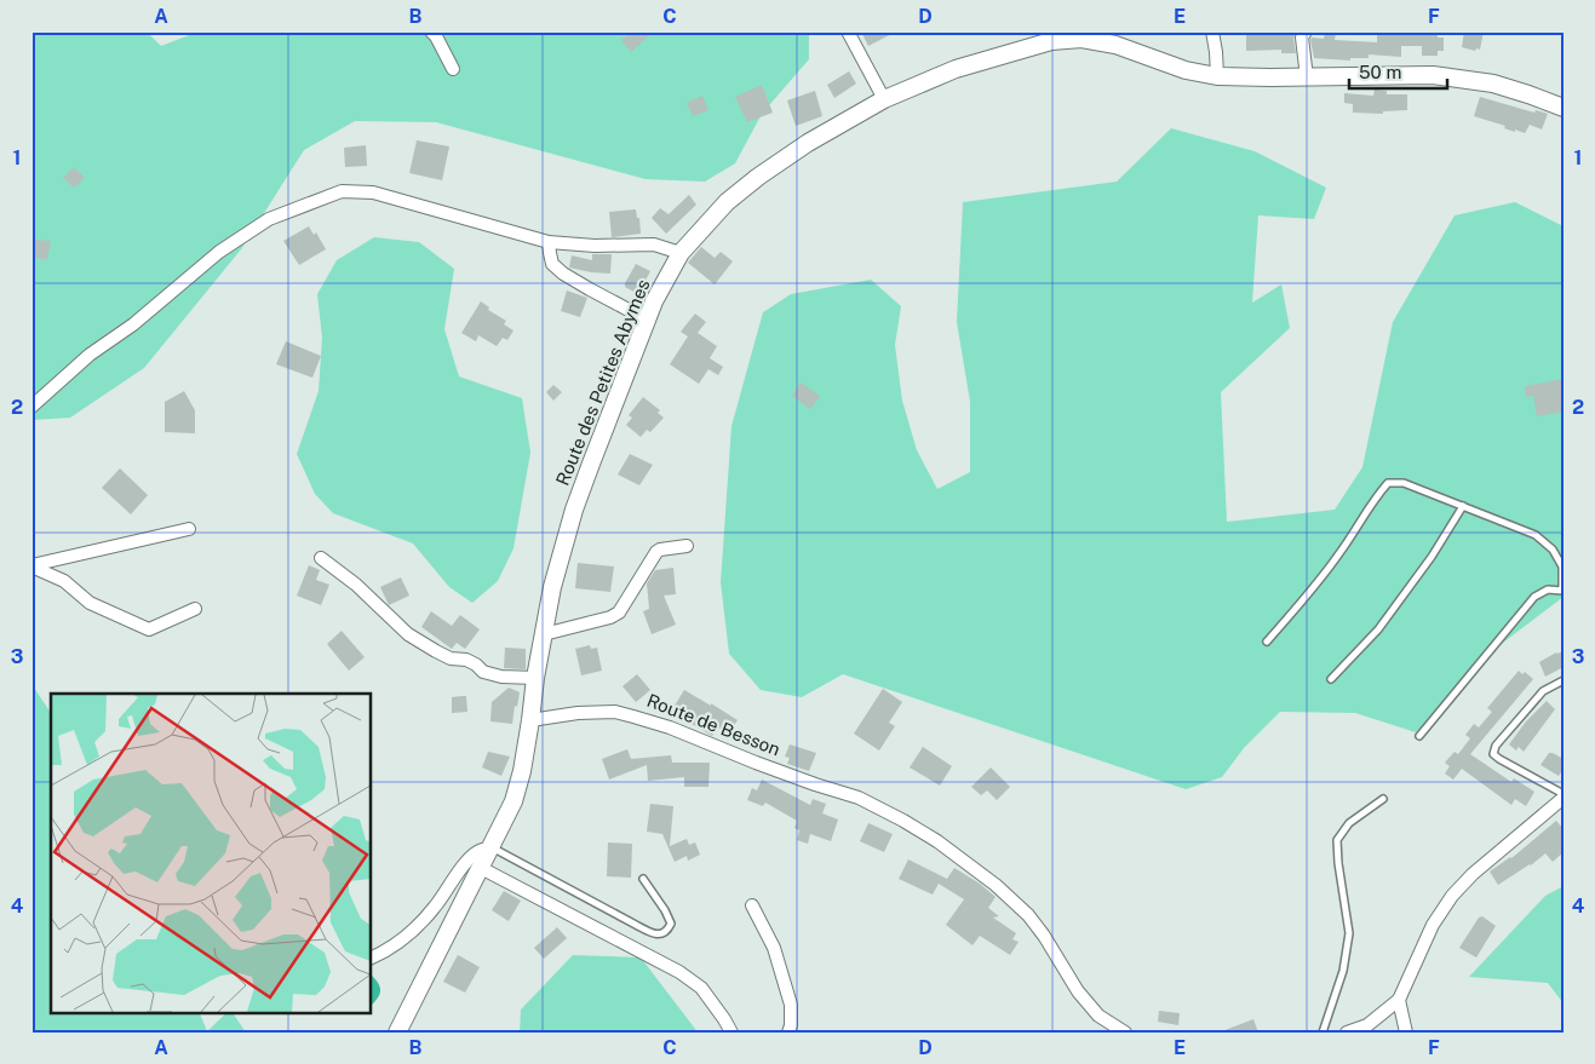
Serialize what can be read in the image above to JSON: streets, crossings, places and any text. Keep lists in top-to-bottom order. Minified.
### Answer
{"streets":{"main road":["Route des Petites Abymes"],"street":["Route de Besson"]},"crossings":[["Route des Petites Abymes","Route de Besson"]],"scale_bar":"50 m","grid":{"columns":["A","B","C","D","E","F"],"rows":["1","2","3","4"]}}
